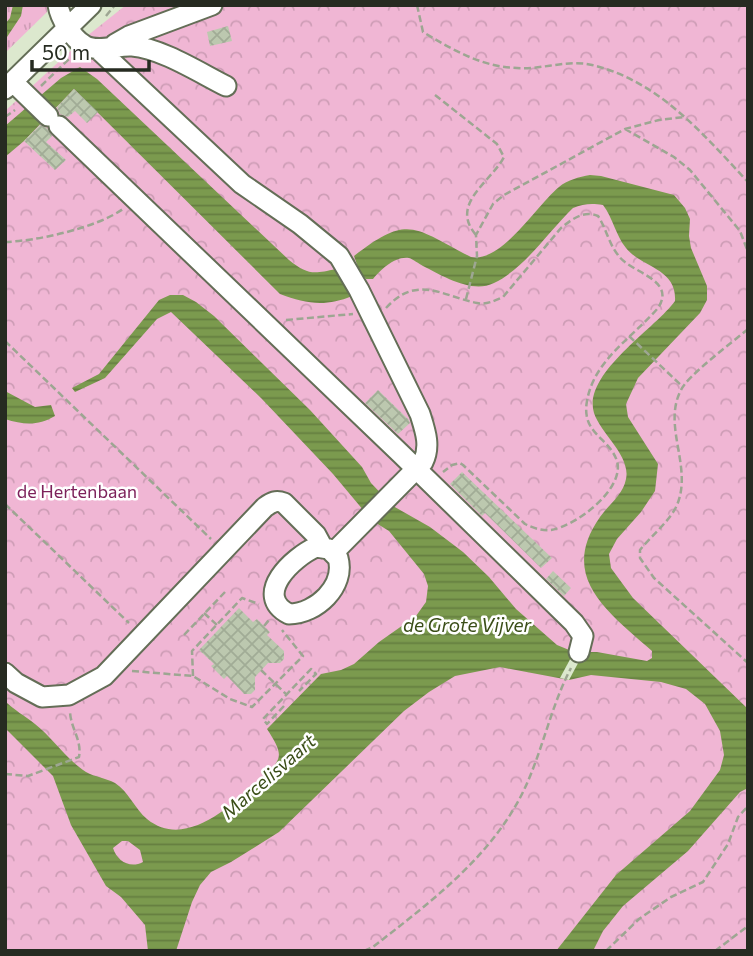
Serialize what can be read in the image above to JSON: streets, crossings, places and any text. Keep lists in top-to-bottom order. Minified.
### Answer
{"water":["de Grote Vijver","Marcelisvaart"],"parks":["de Hertenbaan"],"scale_bar":"50 m"}
